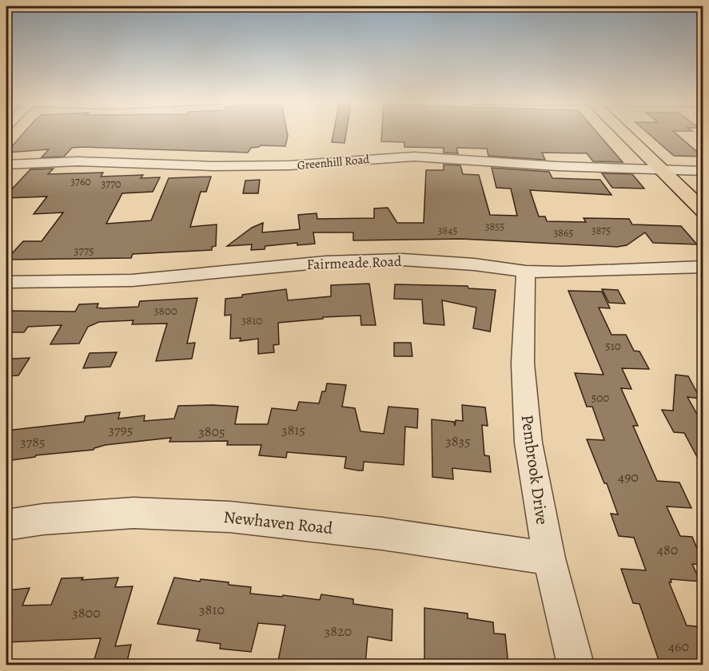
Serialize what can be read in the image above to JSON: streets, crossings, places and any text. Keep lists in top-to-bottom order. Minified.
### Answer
{"streets":{"street":["Greenhill Road","Fairmeade Road","Pembrook Drive","Newhaven Road"]},"crossings":[["Fairmeade Road","Pembrook Drive"],["Pembrook Drive","Newhaven Road"]],"house_numbers":["3760","3770","3855","3845","3875","3865","3775","3800","3810","510","500","3795","3815","3805","3835","3785","490","480","3810","3800","3820","460"]}
